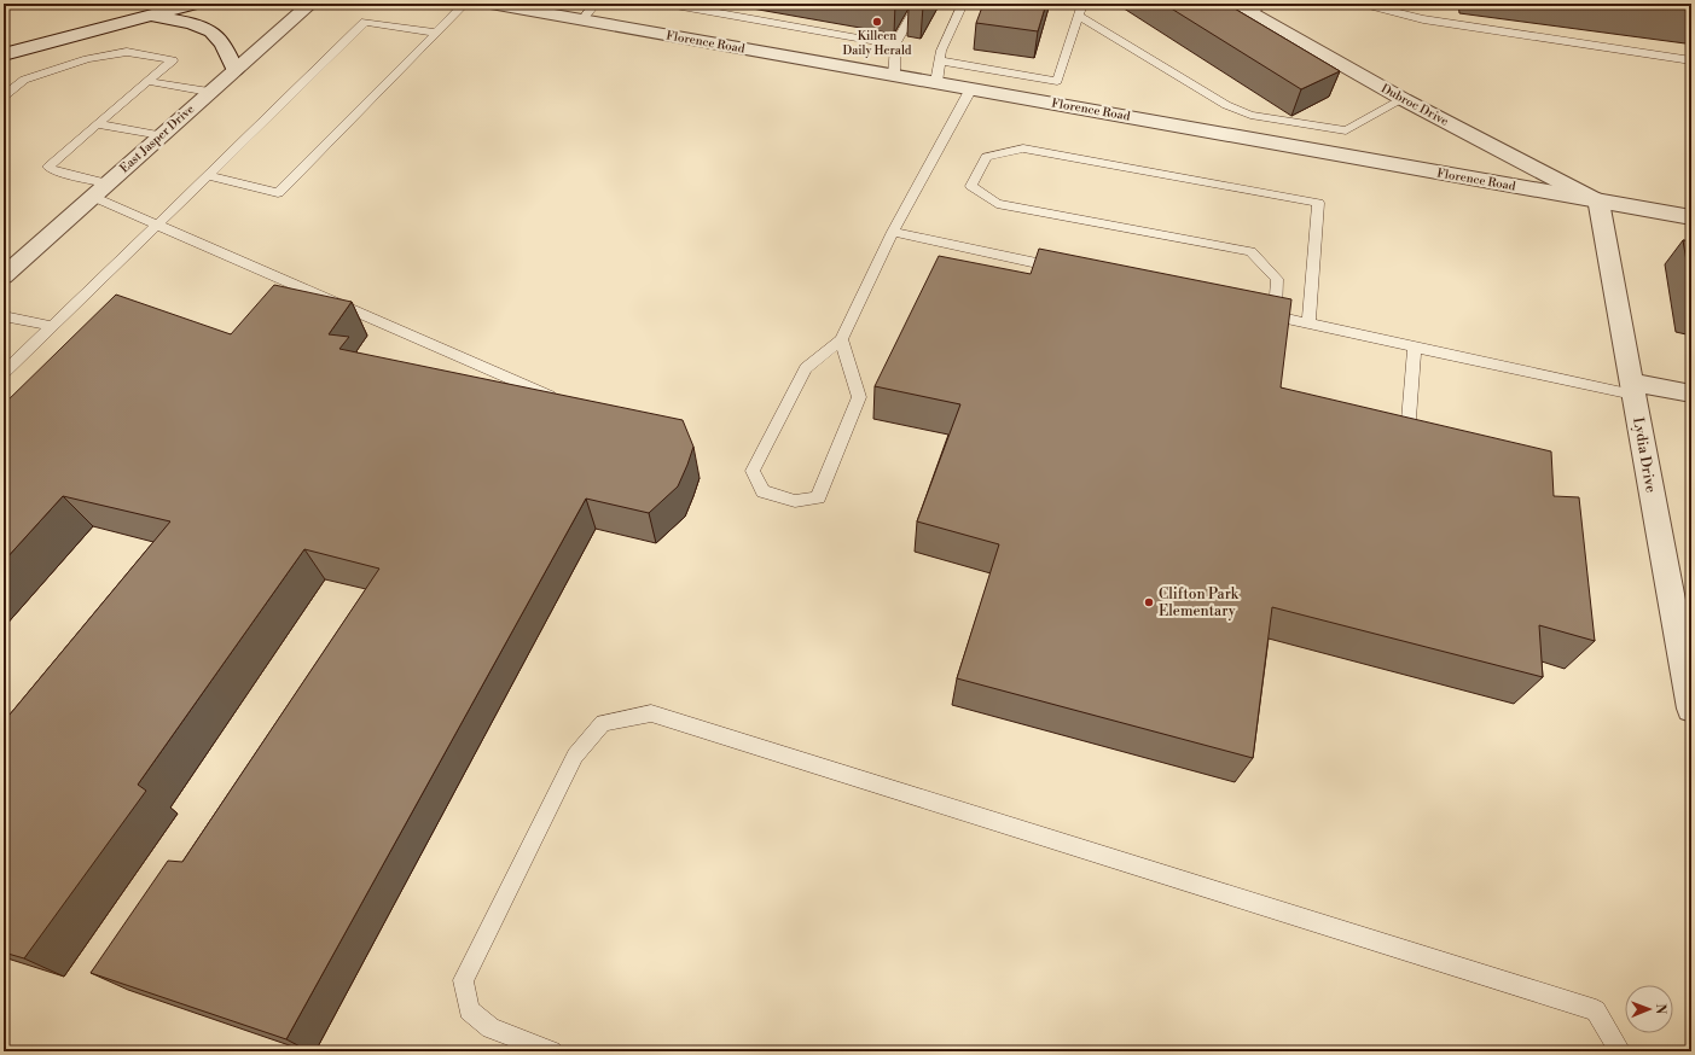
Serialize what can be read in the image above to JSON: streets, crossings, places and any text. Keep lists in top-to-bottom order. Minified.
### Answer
{"streets":{"street":["Florence Road","Dubroc Drive","East Jasper Drive","Lydia Drive"]},"crossings":[["Florence Road","Dubroc Drive"],["Florence Road","Lydia Drive"],["Dubroc Drive","Lydia Drive"]],"places":["Killeen Daily Herald","Clifton Park Elementary"],"north":"right"}
